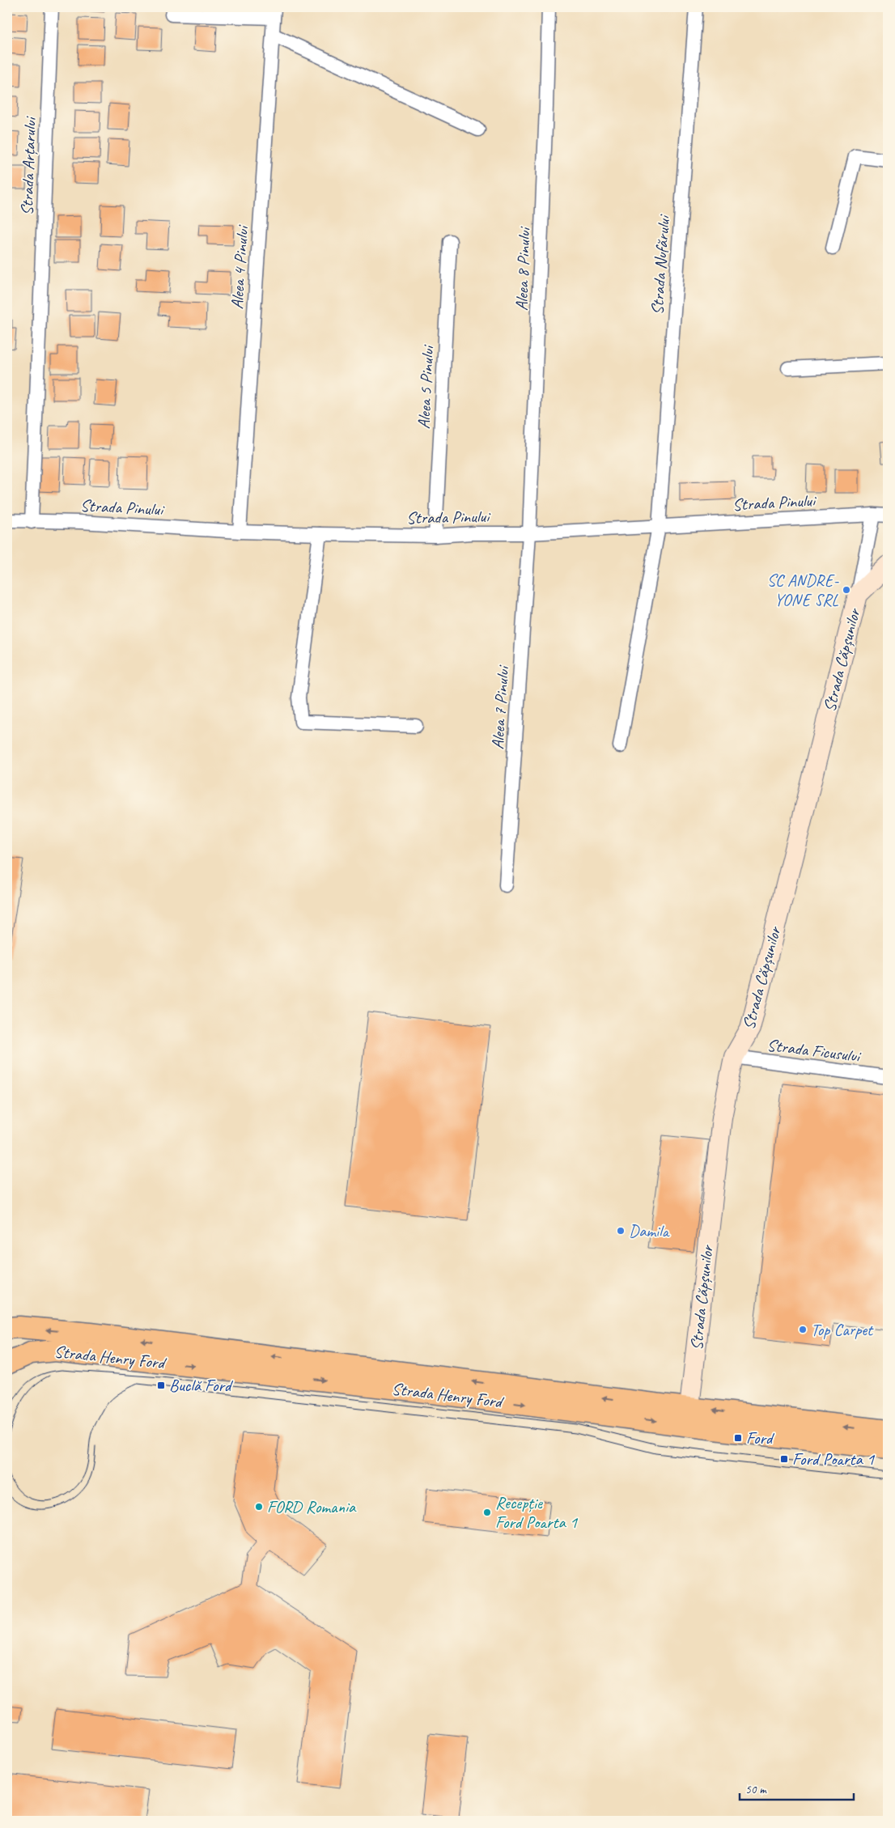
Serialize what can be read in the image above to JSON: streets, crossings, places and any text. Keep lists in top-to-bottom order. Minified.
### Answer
{"streets":{"main road":["Strada Henry Ford"],"street":["Strada Arțarului","Strada Nufărului","Aleea 4 Pinului","Aleea 8 Pinului","Aleea 5 Pinului","Strada Pinului","Strada Căpșunilor","Aleea 7 Pinului","Strada Ficusului"]},"crossings":[["Strada Arțarului","Strada Pinului"],["Strada Nufărului","Strada Pinului"],["Aleea 4 Pinului","Strada Pinului"],["Aleea 8 Pinului","Strada Pinului"],["Aleea 8 Pinului","Aleea 7 Pinului"],["Aleea 5 Pinului","Strada Pinului"],["Strada Pinului","Aleea 7 Pinului"],["Strada Căpșunilor","Strada Ficusului"],["Strada Căpșunilor","Strada Henry Ford"]],"places":{"other":["SC ANDRE- YONE SRL","Damila","Top Carpet","FORD Romania","Recepție Ford Poarta 1"],"transit":["Buclă Ford","Ford","Ford Poarta 1"]},"scale_bar":"50 m"}
